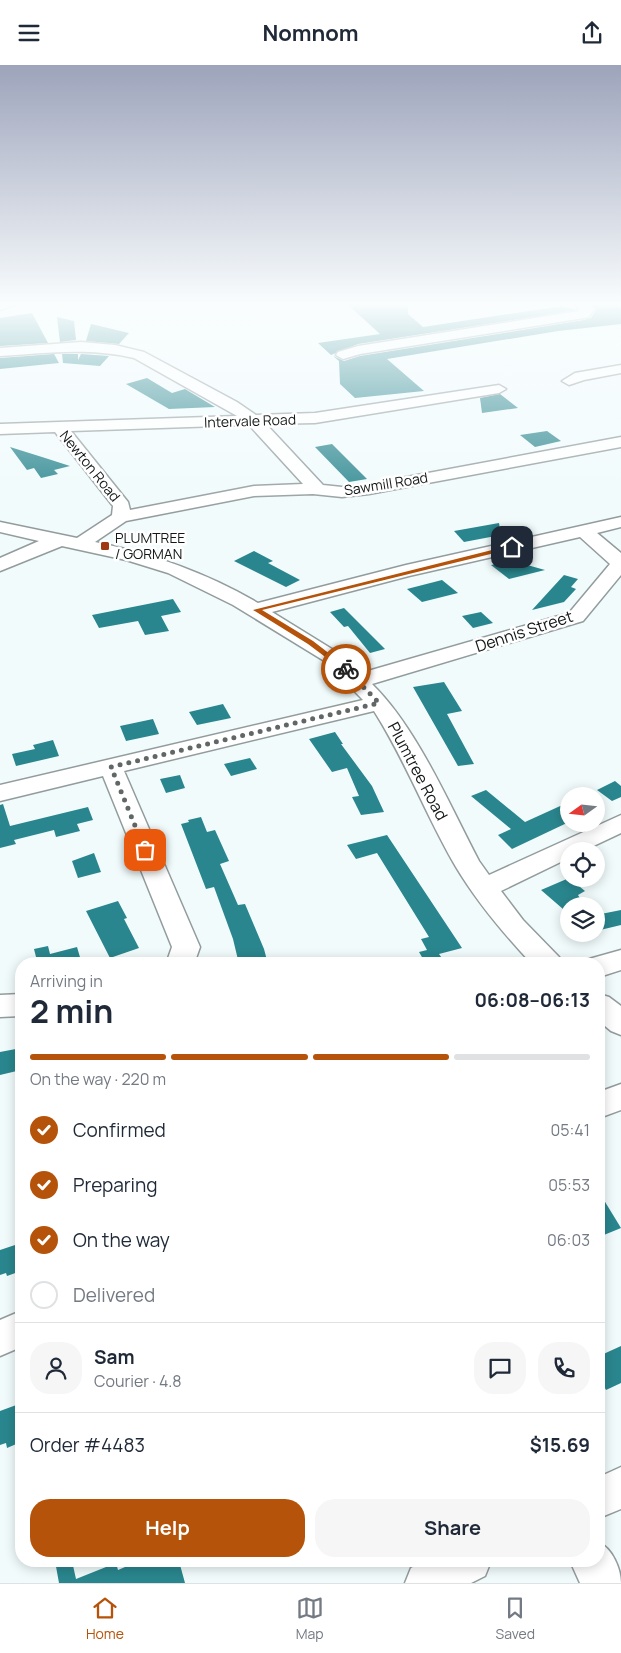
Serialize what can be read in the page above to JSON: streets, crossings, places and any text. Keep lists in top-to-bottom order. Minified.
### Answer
{"streets":{"street":["Intervale Road","Newton Road","Sawmill Road","Dennis Street","Plumtree Road"]},"crossings":[["Intervale Road","Newton Road"],["Newton Road","Sawmill Road"],["Newton Road","Plumtree Road"],["Dennis Street","Plumtree Road"]],"places":{"transit":["PLUMTREE / GORMAN"]},"north":"left","page":{"header":"Nomnom","heading":["2 min","Arriving in","06:08–06:13"],"panel":["Sam","Courier · 4.8","Order #4483","$15.69"],"bar":"On the way · 220 m","list":[["Confirmed","05:41"],["Preparing","05:53"],["On the way","06:03"],"Delivered"],"buttons":["Help","Share"],"tabs":["Home","Map","Saved"]}}
